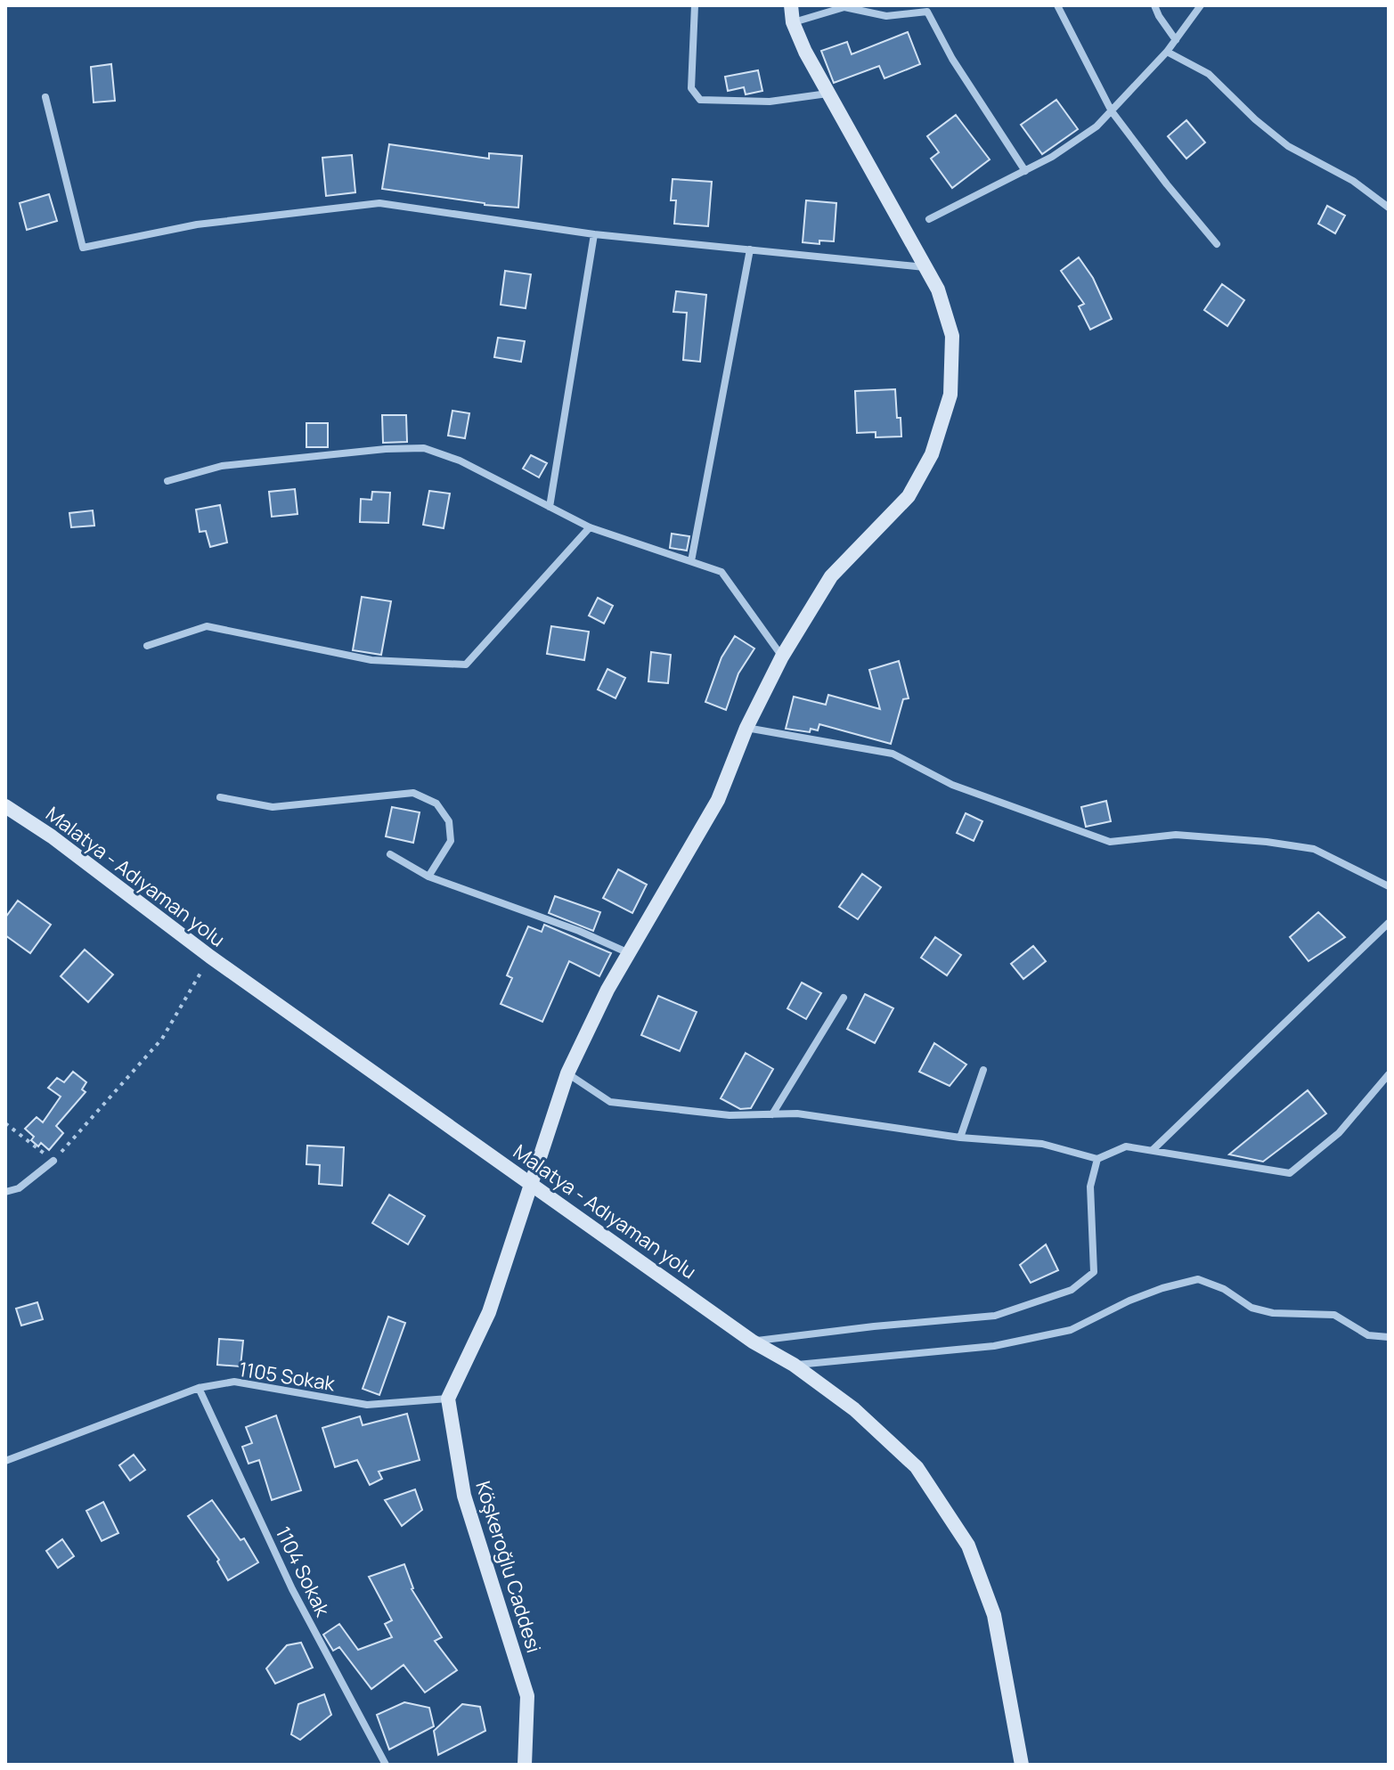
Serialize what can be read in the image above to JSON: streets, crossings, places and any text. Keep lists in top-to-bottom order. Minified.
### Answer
{"streets":{"main road":["Malatya - Adıyaman yolu","Köşkeroğlu Caddesi"],"street":["1105 Sokak","1104 Sokak"]},"crossings":[["1105 Sokak","Köşkeroğlu Caddesi"],["1105 Sokak","1104 Sokak"]]}
